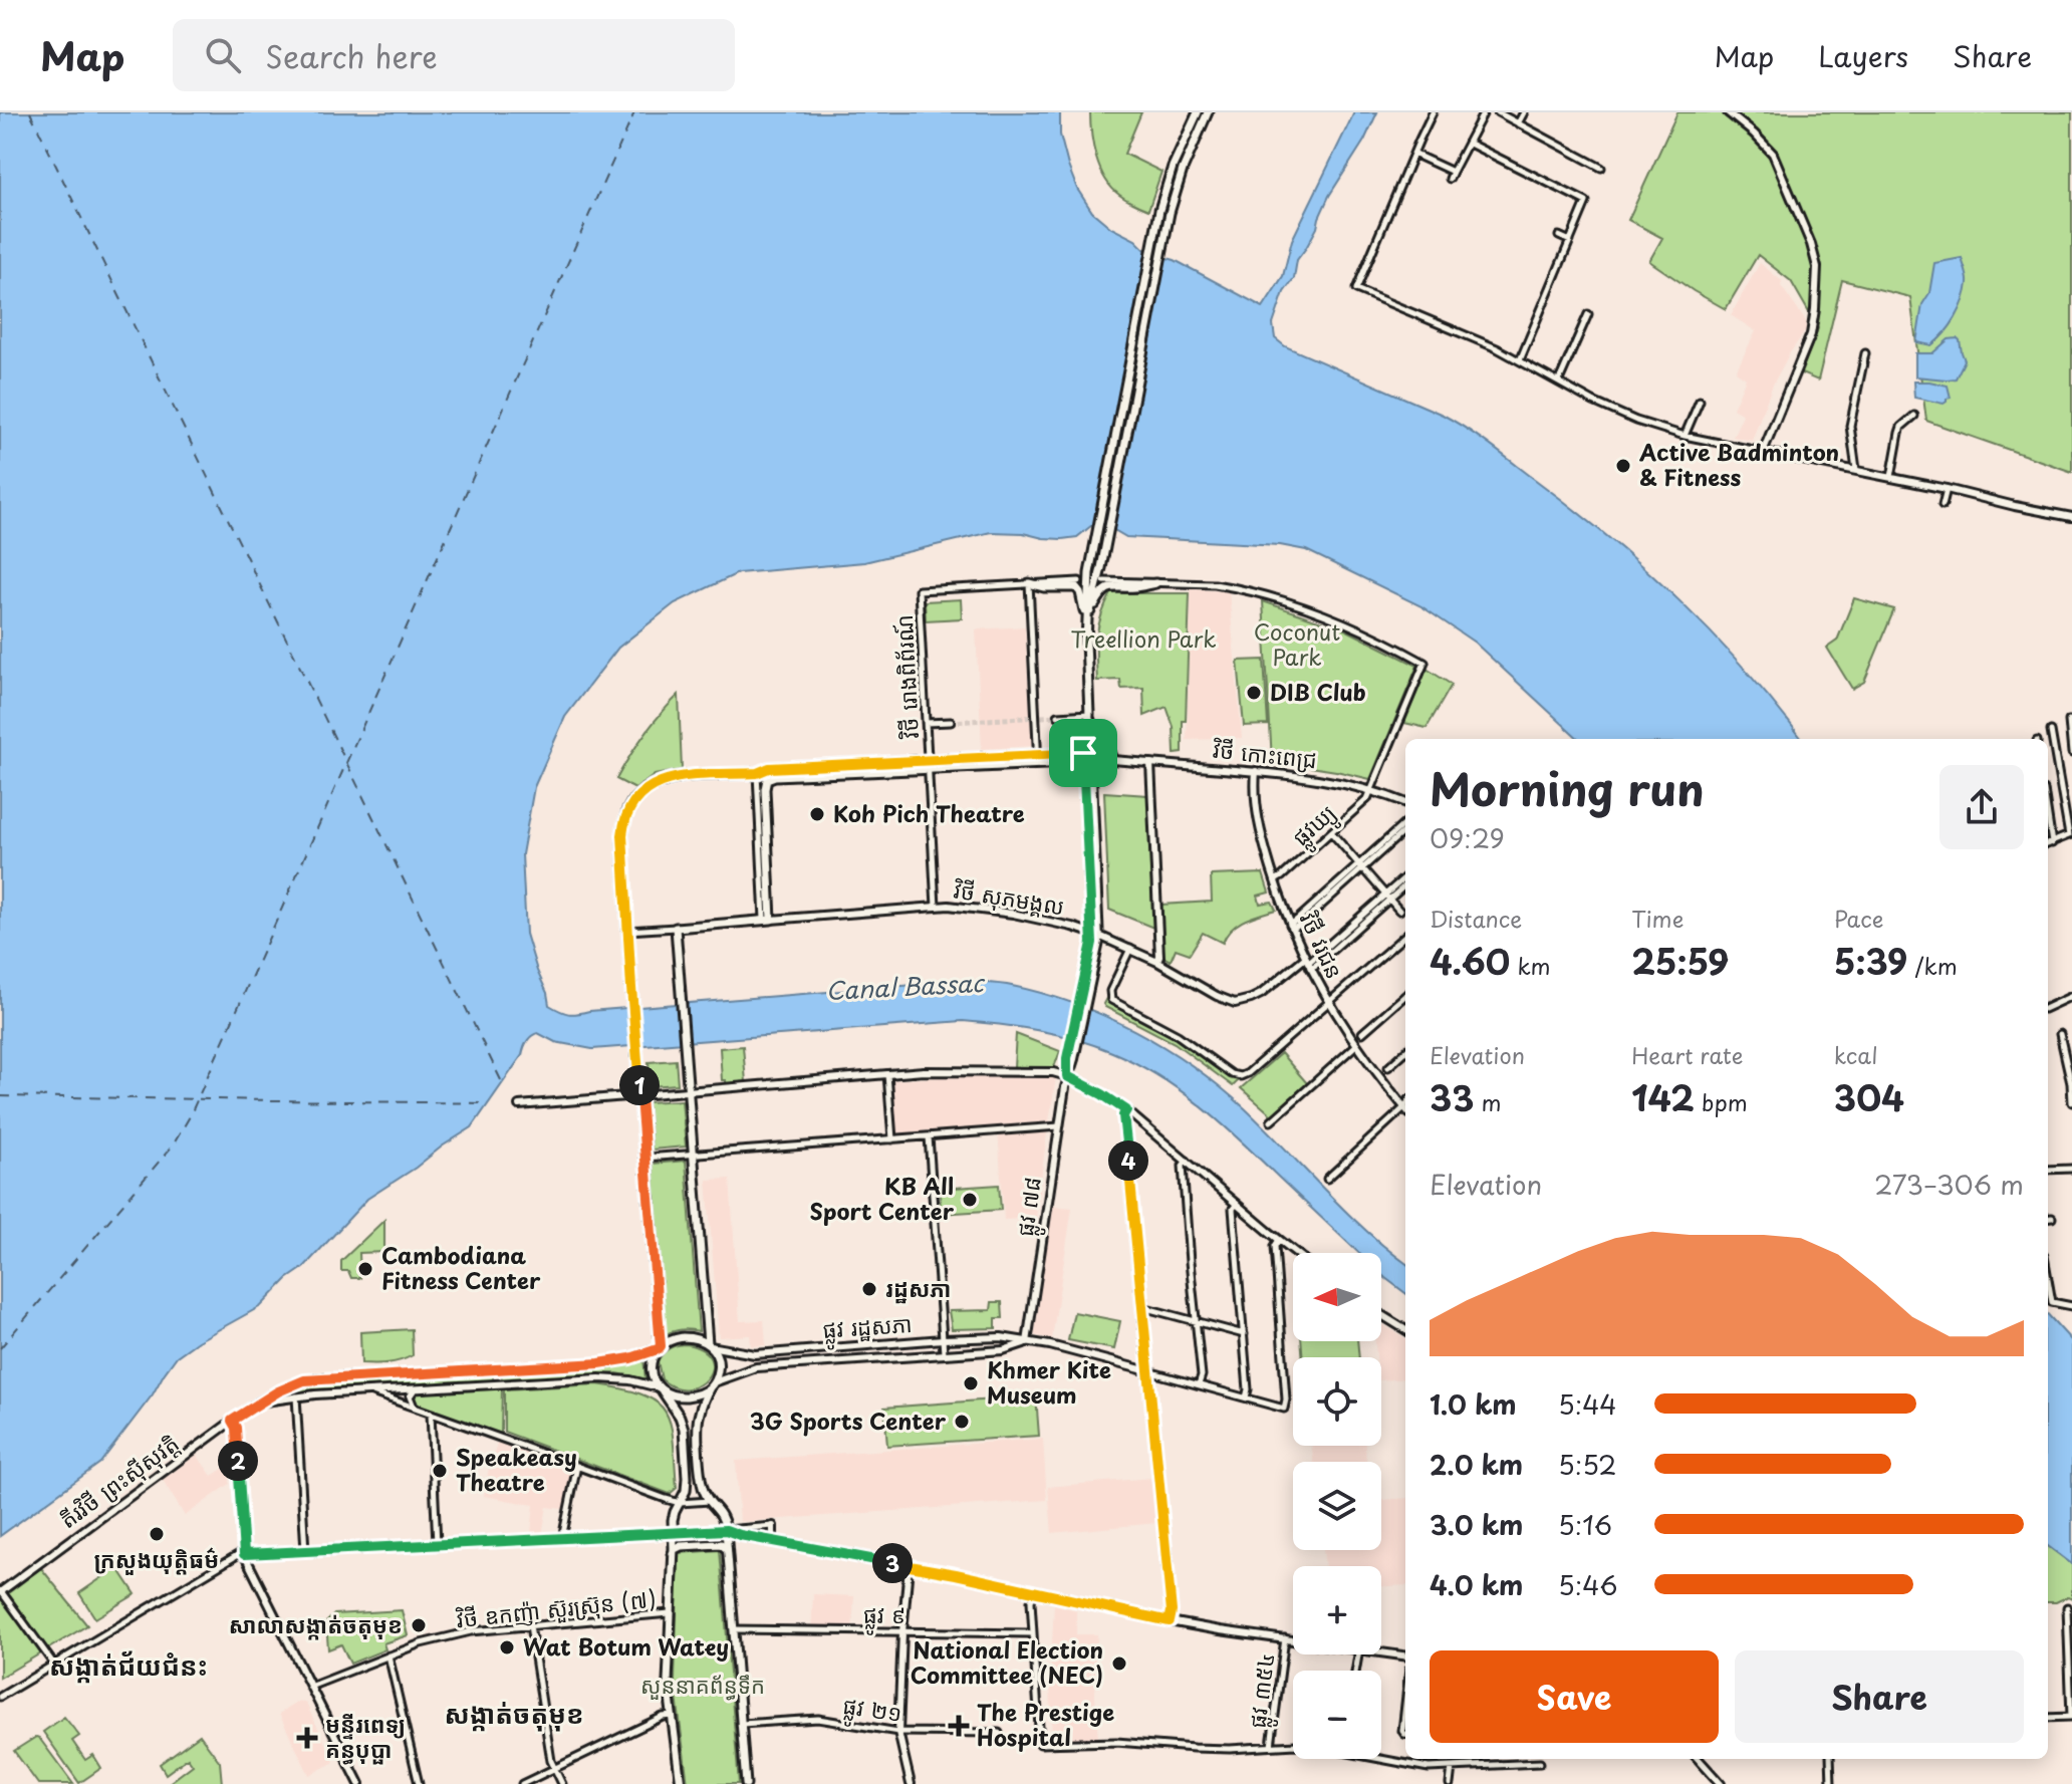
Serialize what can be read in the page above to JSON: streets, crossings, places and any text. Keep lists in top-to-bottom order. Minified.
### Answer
{"streets":{"main road":["វិថី សុភមង្គល"],"street":["វិថី រោងពិព័រណ៍","វិថី កោះពេជ្រ","ផ្លូវឃ្យូ","វិថី វរជន","ផ្លូវ ៧៨","ផ្លូវ រដ្ឋសភា","តីរវិថី ព្រះស៊ីសុវត្តិ","វិថី ឧកញ៉ា ស៊ួរស៊្រុន (៧)","ផ្លូវ ៩","ផ្លូវ ៣៥៤","ផ្លូវ ២១"]},"crossings":[["វិថី រោងពិព័រណ៍","វិថី សុភមង្គល"],["វិថី កោះពេជ្រ","ផ្លូវឃ្យូ"],["វិថី កោះពេជ្រ","វិថី វរជន"],["ផ្លូវឃ្យូ","វិថី វរជន"],["វិថី សុភមង្គល","វិថី វរជន"],["វិថី សុភមង្គល","ផ្លូវ ៧៨"],["ផ្លូវ ៧៨","ផ្លូវ រដ្ឋសភា"],["ផ្លូវ រដ្ឋសភា","តីរវិថី ព្រះស៊ីសុវត្តិ"]],"districts":["សង្កាត់ជ័យជំនះ","សង្កាត់ចតុមុខ"],"water":["Canal Bassac"],"parks":["Coconut Park","Treellion Park","សួននាគព័ន្ធទឹក"],"places":{"other":["Active Badminton & Fitness","DIB Club","Koh Pich Theatre","KB All Sport Center","Cambodiana Fitness Center","រដ្ឋសភា","Khmer Kite Museum","3G Sports Center","Speakeasy Theatre","ក្រសួងយុត្ដិធម៌","សាលាសង្កាត់ចតុមុខ","Wat Botum Watey","National Election Committee (NEC)"],"health":["The Prestige Hospital","មន្ទីរពេទ្យ គន្ធបុប្ផា"]},"north":"left","page":{"header":"Map","search":"Search here","nav":["Map","Layers","Share"],"heading":["Morning run","09:29"],"stats":[["Distance","4.60 km"],["Time","25:59"],["Pace","5:39 /km"],["Elevation","33 m"],["Heart rate","142 bpm"],["kcal","304"]],"pins":["1","4","2","3"],"chart":["Elevation","273–306 m"],"map_buttons":["+","−"],"list":[{"name":"1.0 km","note":"5:44"},{"name":"2.0 km","note":"5:52"},{"name":"3.0 km","note":"5:16"},{"name":"4.0 km","note":"5:46"}],"buttons":["Save","Share"]}}
